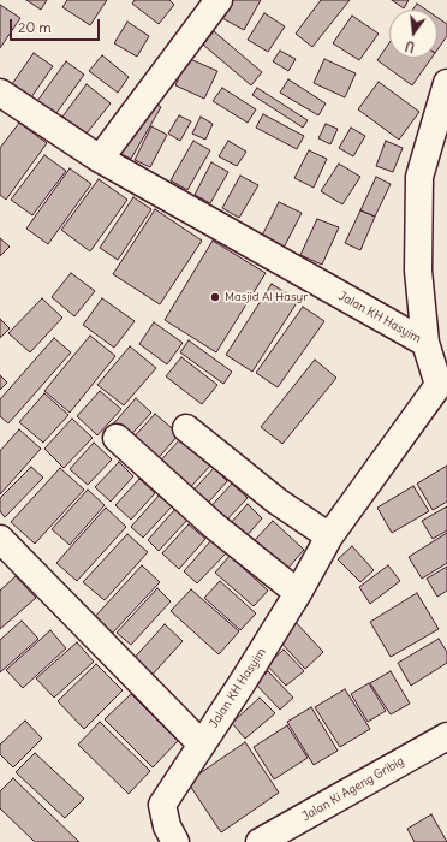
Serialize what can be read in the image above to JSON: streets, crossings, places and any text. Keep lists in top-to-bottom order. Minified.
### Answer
{"streets":{"street":["Jalan KH Hasyim","Jalan Ki Ageng Gribig"]},"places":["Masjid Al Hasyr"],"scale_bar":"20 m","north":"bottom"}
